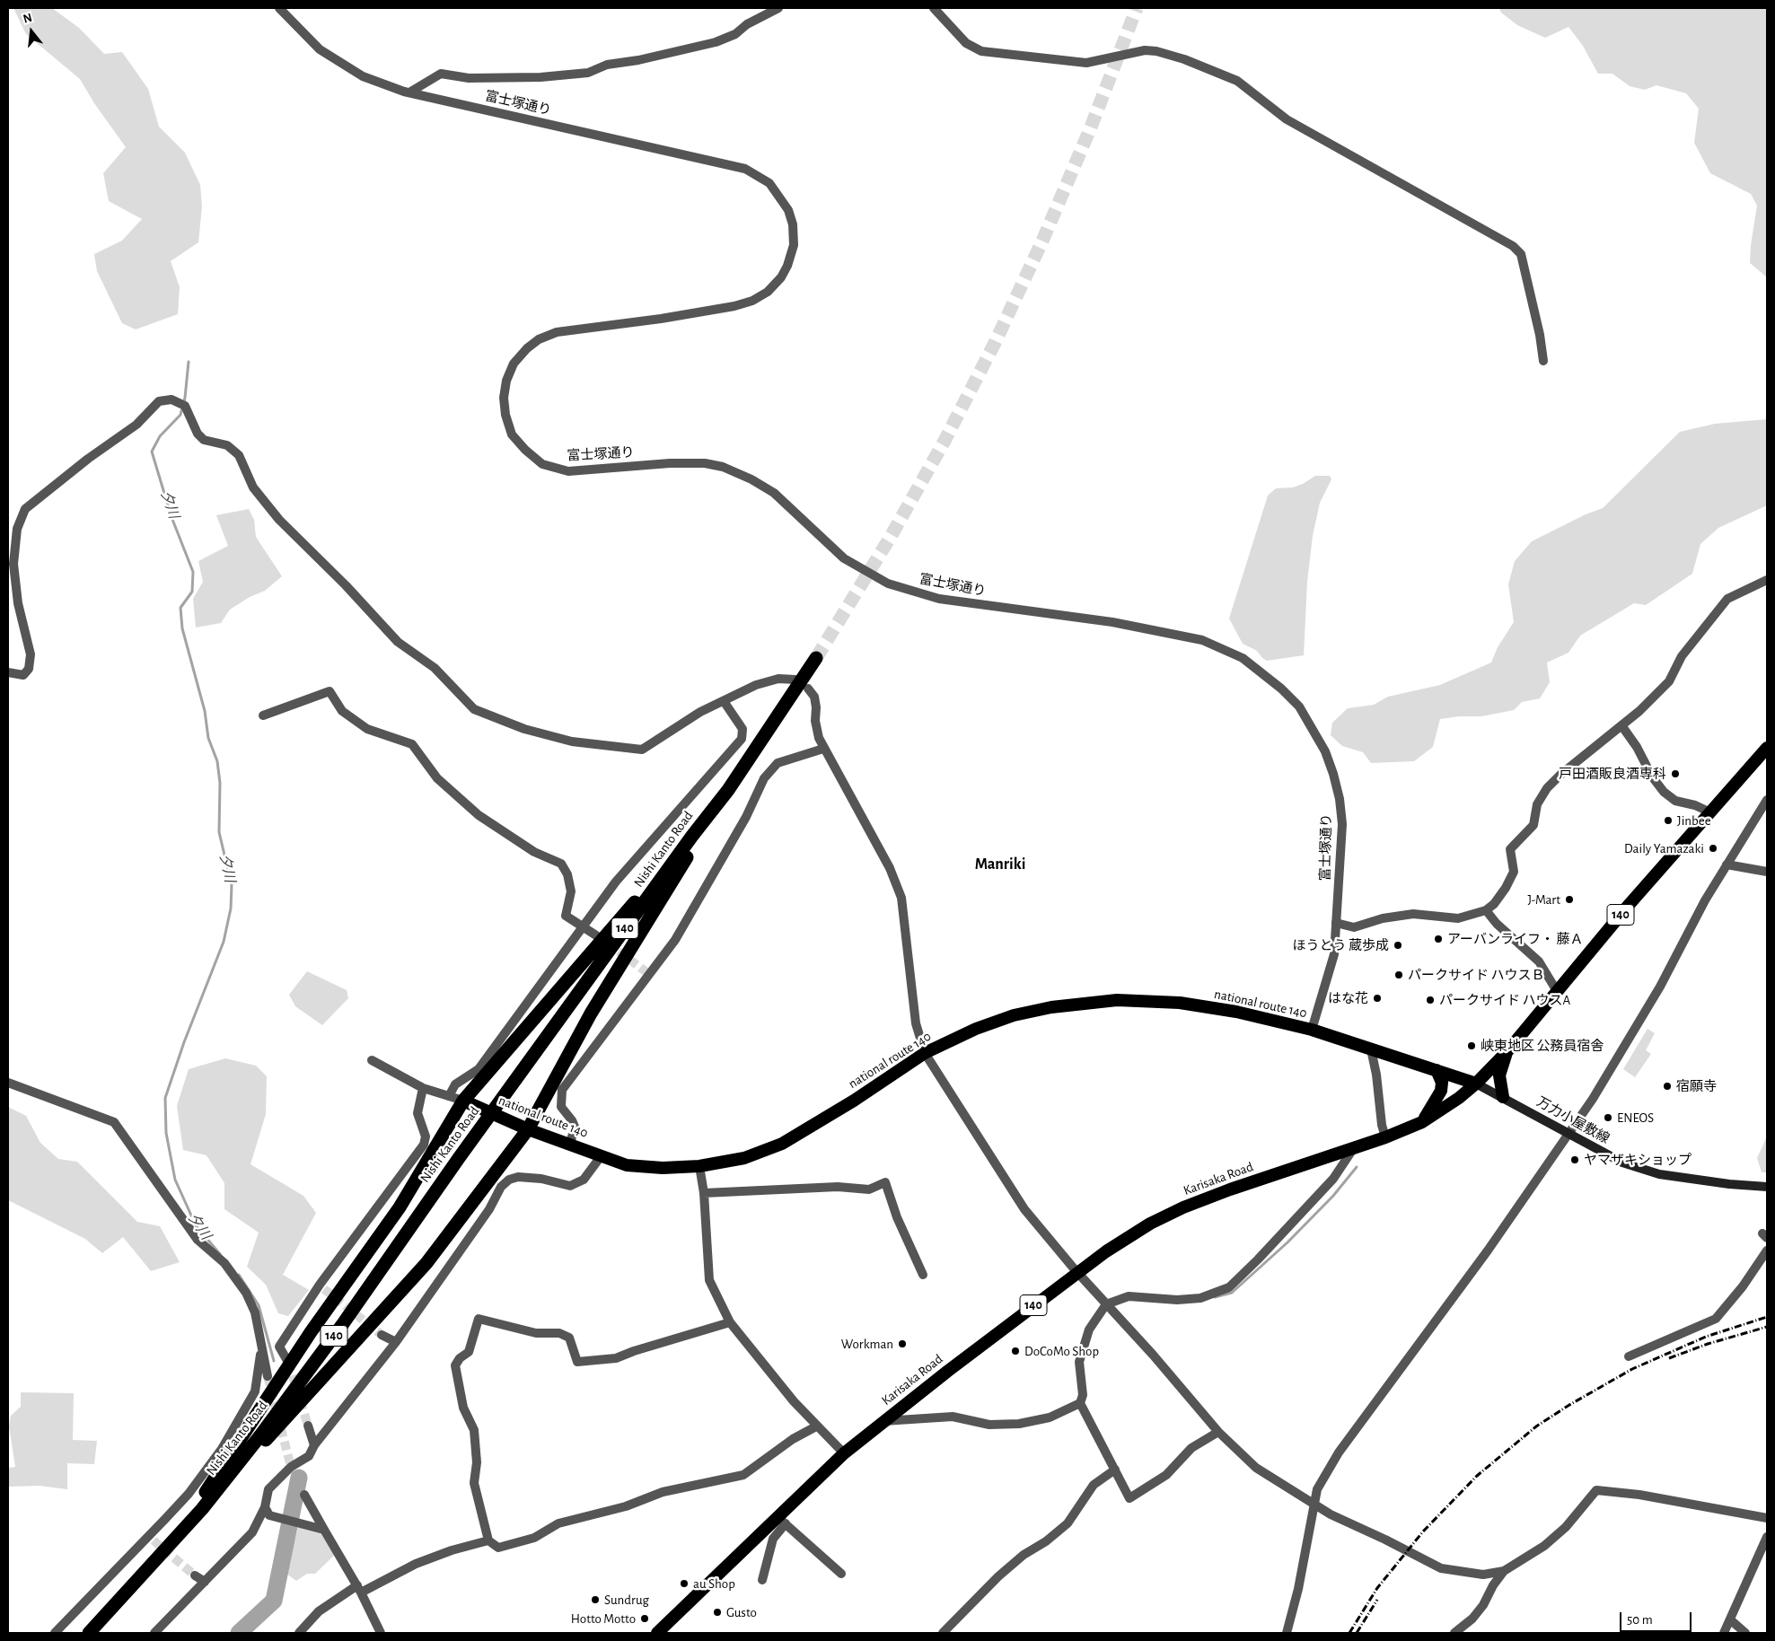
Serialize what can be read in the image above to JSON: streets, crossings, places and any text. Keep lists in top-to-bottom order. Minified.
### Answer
{"streets":{"highway":["Nishi Kanto Road","140","national route 140","Karisaka Road"],"main road":["万力小屋敷線"],"street":["富士塚通り"]},"crossings":[["富士塚通り","national route 140"],["national route 140","万力小屋敷線"],["national route 140","Karisaka Road"],["万力小屋敷線","Karisaka Road"]],"districts":["Manriki"],"water":["夕川"],"places":["戸田酒販良酒専科","Jinbee","Daily Yamazaki","J-Mart","アーバンライフ・ 藤Ａ","ほうとう 蔵歩成","パークサイド ハウスＢ","はな花","パークサイド ハウスA","峡東地区 公務員宿舎","宿願寺","ENEOS","ヤマザキショップ","Workman","DoCoMo Shop","au Shop","Sundrug","Gusto","Hotto Motto"],"scale_bar":"50 m","north":"top"}
